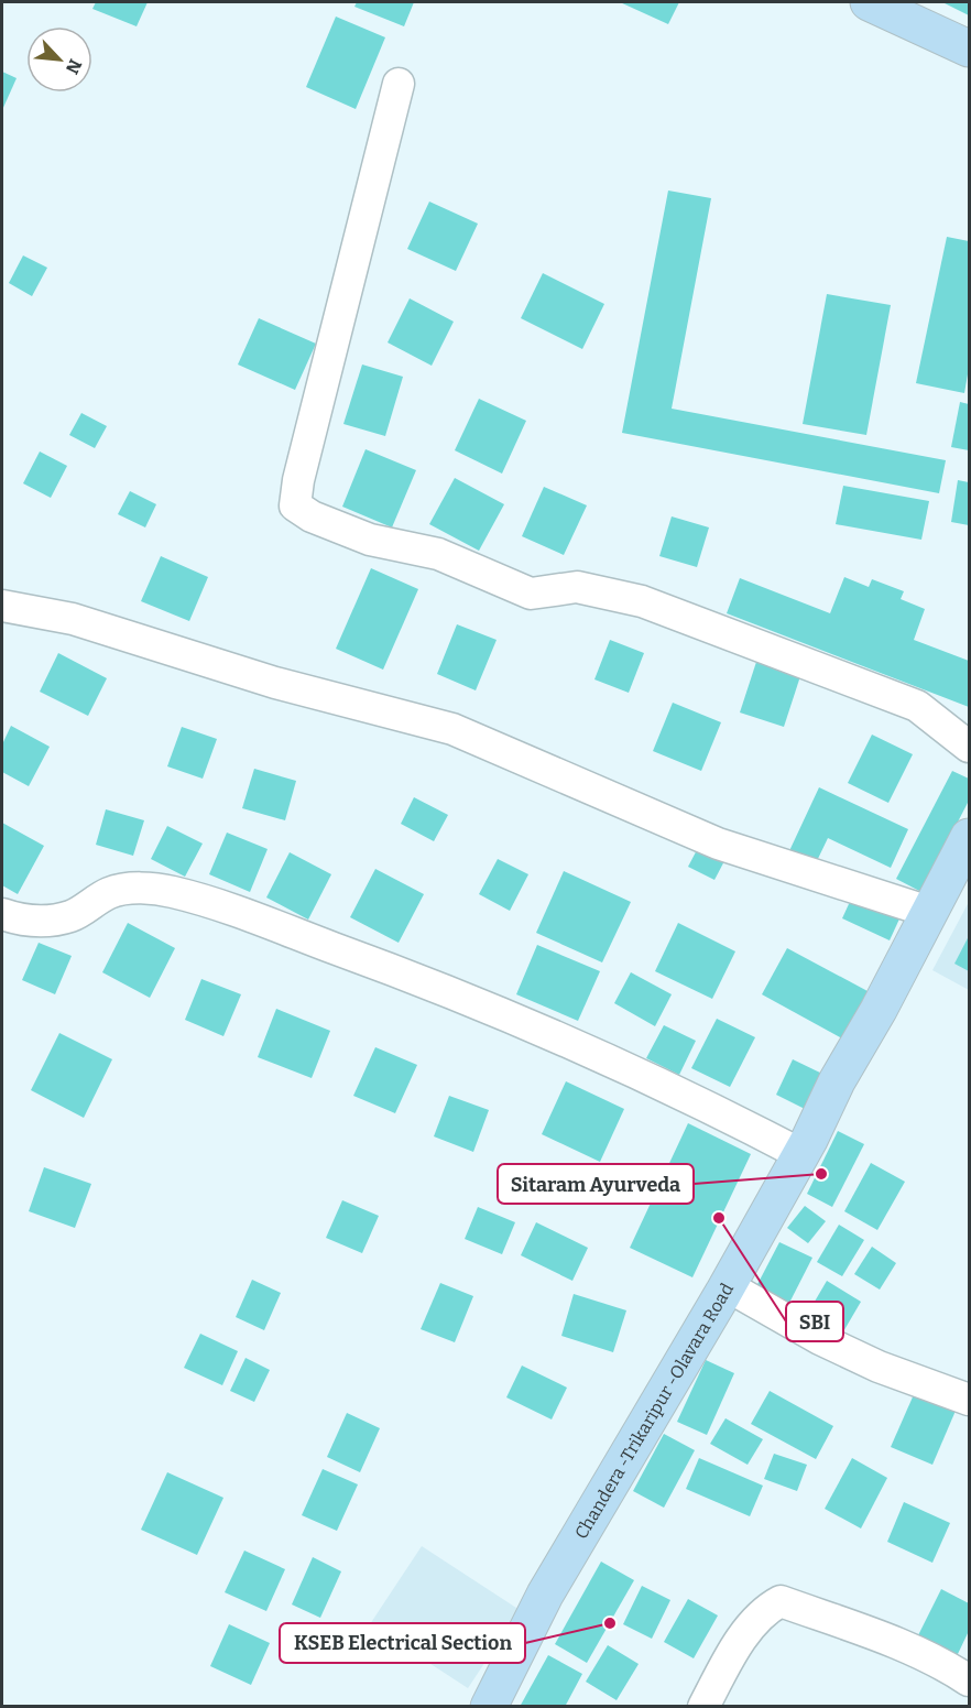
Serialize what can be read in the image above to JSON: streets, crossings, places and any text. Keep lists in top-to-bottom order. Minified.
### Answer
{"streets":{"main road":["Chandera -Trikaripur -Olavara Road"]},"places":["Sitaram Ayurveda","SBI","KSEB Electrical Section"],"north":"bottom right"}
